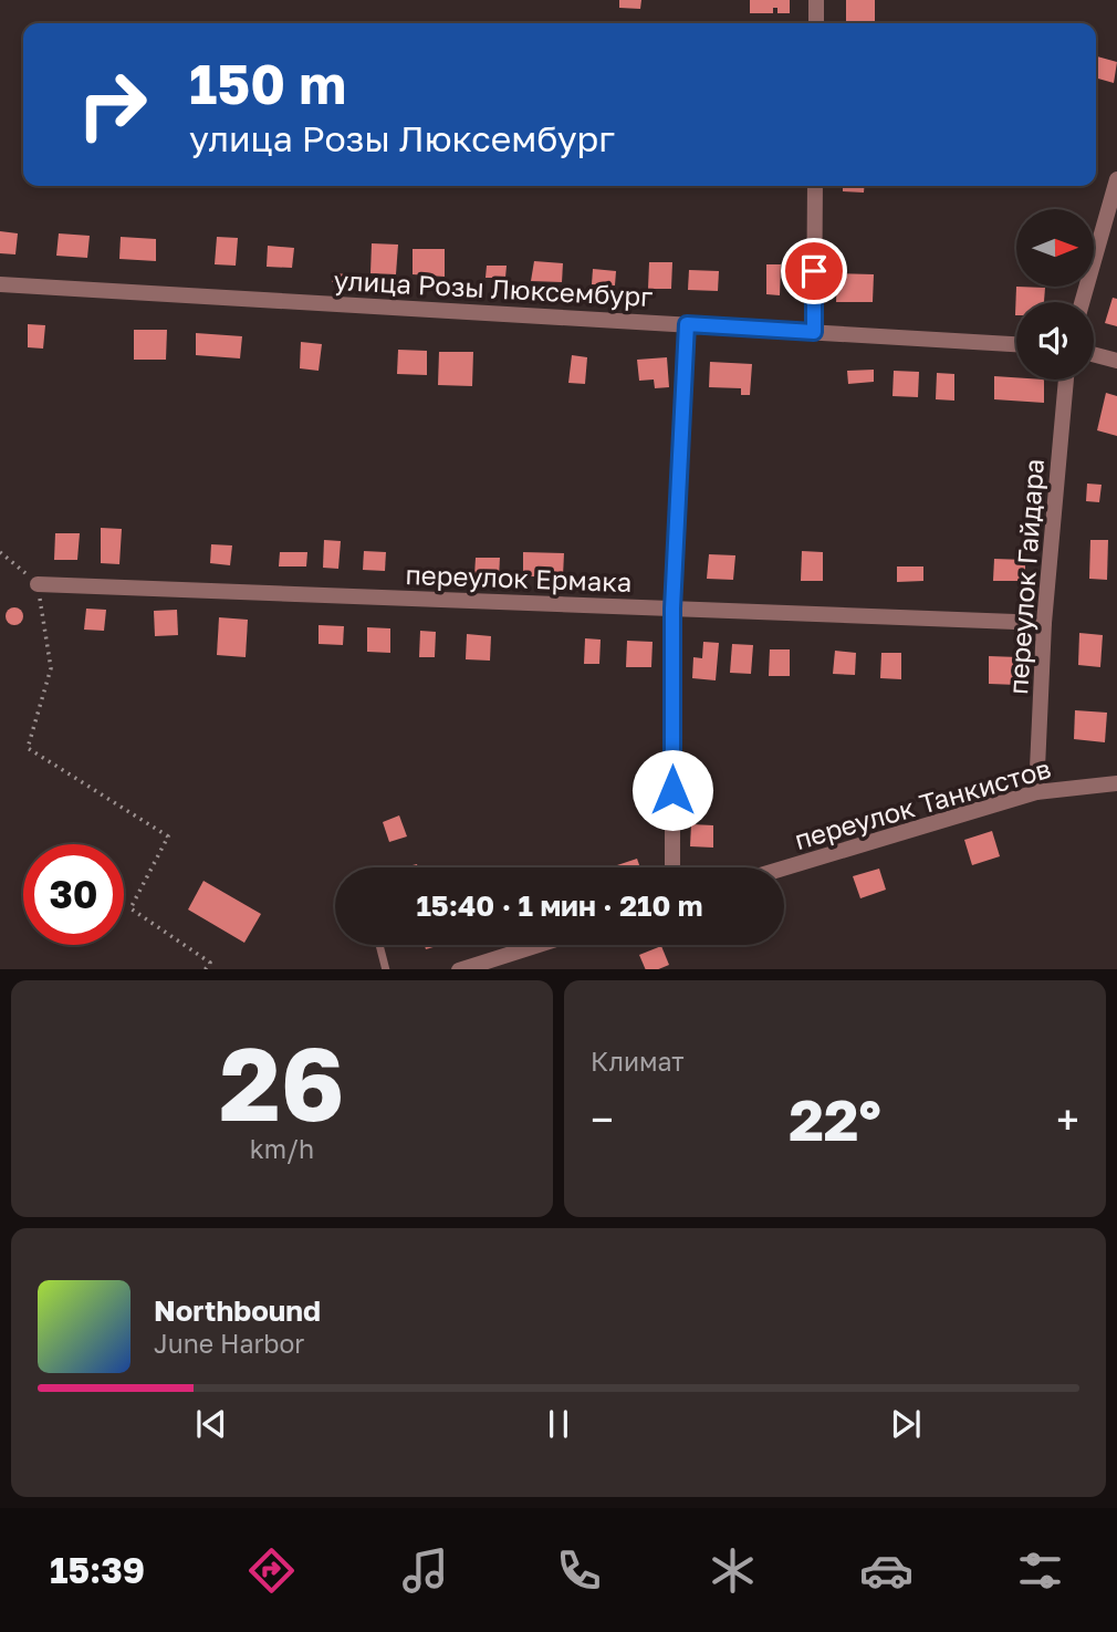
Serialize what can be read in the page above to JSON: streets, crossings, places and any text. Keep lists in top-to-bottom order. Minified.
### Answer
{"streets":{"street":["улица Розы Люксембург","переулок Гайдара","переулок Ермака","переулок Танкистов"]},"crossings":[["переулок Гайдара","переулок Ермака"],["переулок Гайдара","переулок Танкистов"]],"north":"right","page":{"turn":["150 m","улица Розы Люксембург"],"limit":"30","trip":"15:40 · 1 мин · 210 m","tile":[["26","km/h"],"Климат"],"heat":["−","22°","+"],"song":["Northbound","June Harbor"],"tabs":"15:39"}}
